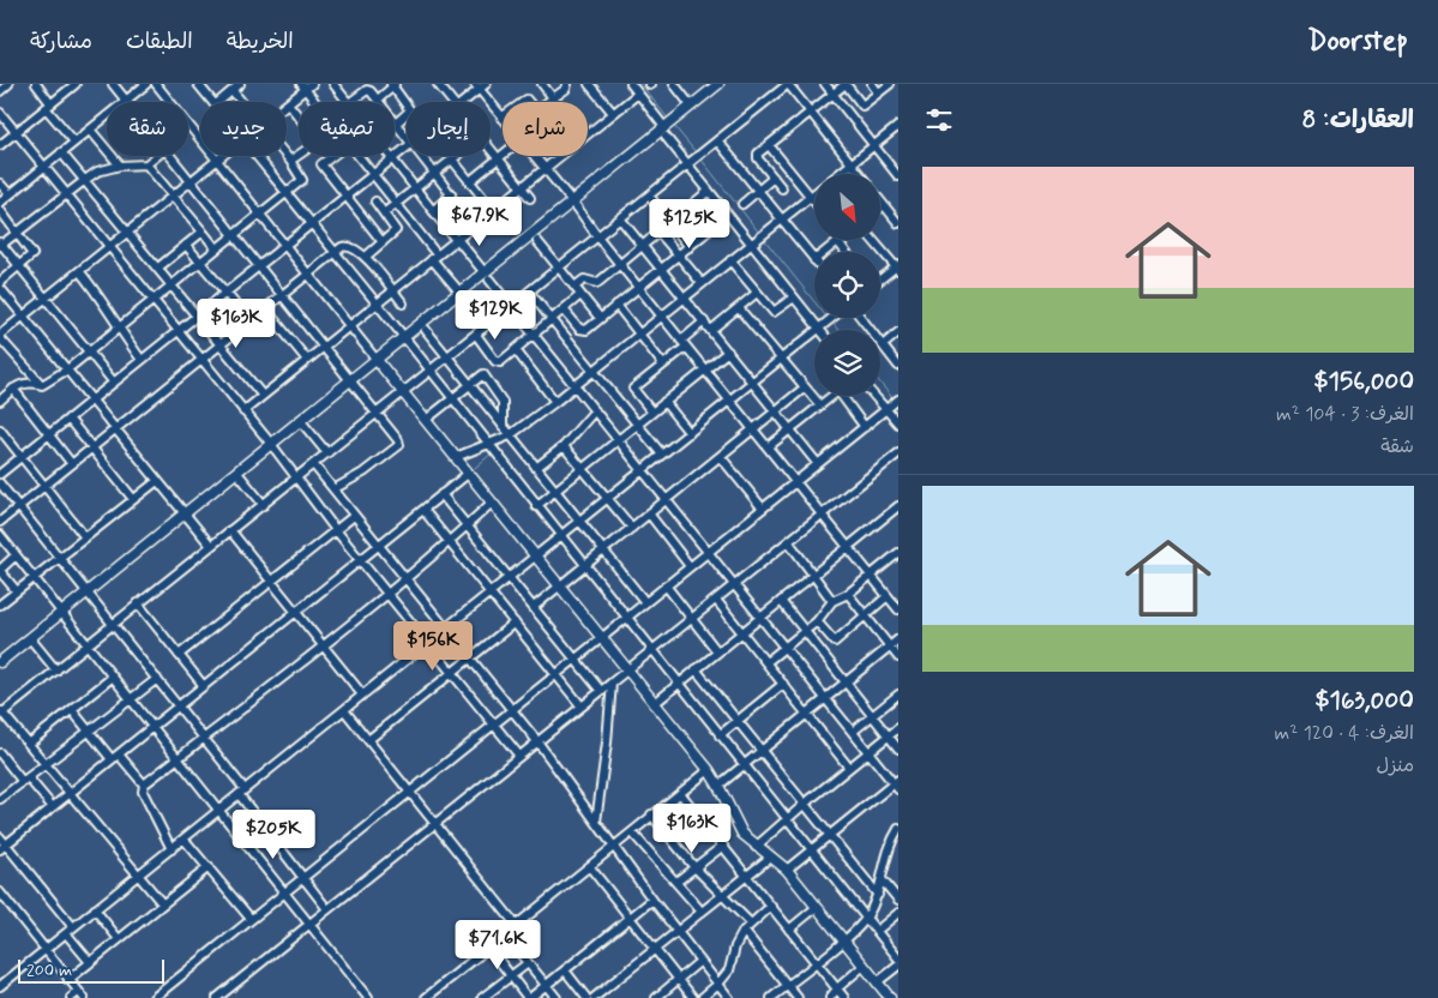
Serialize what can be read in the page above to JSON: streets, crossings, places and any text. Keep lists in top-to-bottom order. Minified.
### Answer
{"scale_bar":"200 m","north":"bottom right","page":{"header":"Doorstep","nav":["الخريطة","الطبقات","مشاركة"],"heading":"العقارات: 8","chip":["شراء","إيجار","تصفية","جديد","شقة"],"list":[{"name":"$156,000","note":"الغرف: 3 · 104 m² · شقة"},{"name":"$163,000","note":"الغرف: 4 · 120 m² · منزل"}],"price":["$67.9K","$125K","$129K","$163K","$156K","$163K","$205K","$71.6K"],"scale":"200 m"}}
